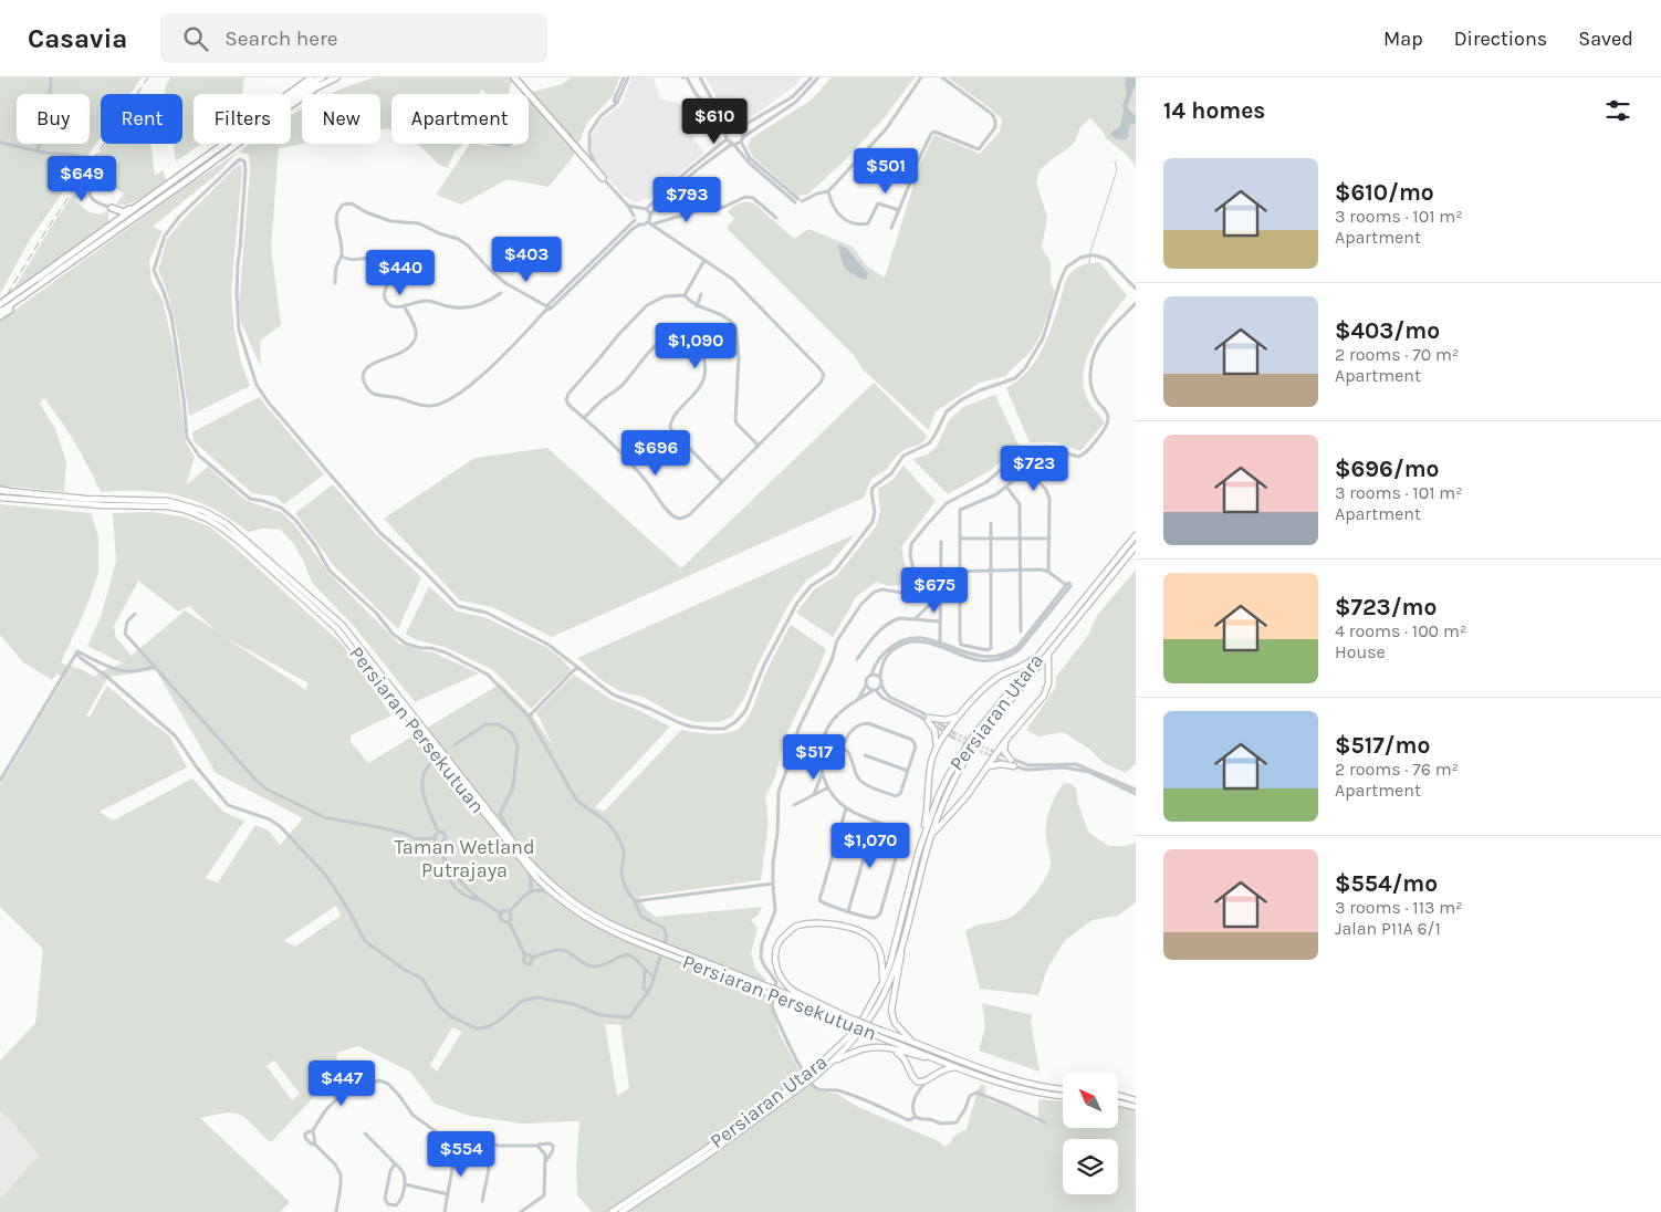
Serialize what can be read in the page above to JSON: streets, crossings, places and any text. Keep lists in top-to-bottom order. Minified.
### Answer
{"streets":{"main road":["Persiaran Utara","Persiaran Persekutuan"]},"parks":["Taman Wetland Putrajaya"],"north":"top left","page":{"header":"Casavia","search":"Search here","nav":["Map","Directions","Saved"],"heading":"14 homes","chip":["Buy","Rent","Filters","New","Apartment"],"price":["$610","$501","$649","$793","$403","$440","$1,090","$696","$723","$675","$517","$1,070","$447","$554"],"list":[{"name":"$610/mo","note":"3 rooms · 101 m² · Apartment"},{"name":"$403/mo","note":"2 rooms · 70 m² · Apartment"},{"name":"$696/mo","note":"3 rooms · 101 m² · Apartment"},{"name":"$723/mo","note":"4 rooms · 100 m² · House"},{"name":"$517/mo","note":"2 rooms · 76 m² · Apartment"},{"name":"$554/mo","note":"3 rooms · 113 m² · Jalan P11A 6/1"}]}}
